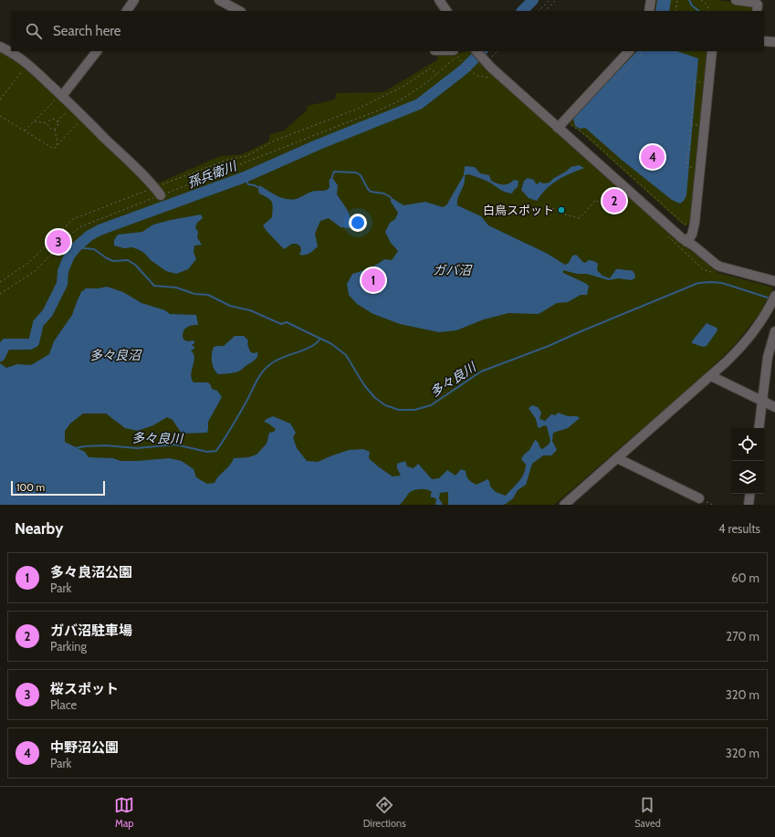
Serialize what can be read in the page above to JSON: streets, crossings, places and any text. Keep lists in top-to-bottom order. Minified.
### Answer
{"water":["孫兵衛川","ガバ沼","多々良沼","多々良川"],"places":["白鳥スポット"],"scale_bar":"100 m","page":{"search":"Search here","pins":["4","2","3","1"],"scale":"100 m","heading":["Nearby","4 results"],"list":[{"mark":"1","name":"多々良沼公園","note":"Park","value":"60 m"},{"mark":"2","name":"ガバ沼駐車場","note":"Parking","value":"270 m"},{"mark":"3","name":"桜スポット","note":"Place","value":"320 m"},{"mark":"4","name":"中野沼公園","note":"Park","value":"320 m"}],"nav":["Map","Directions","Saved"]}}
